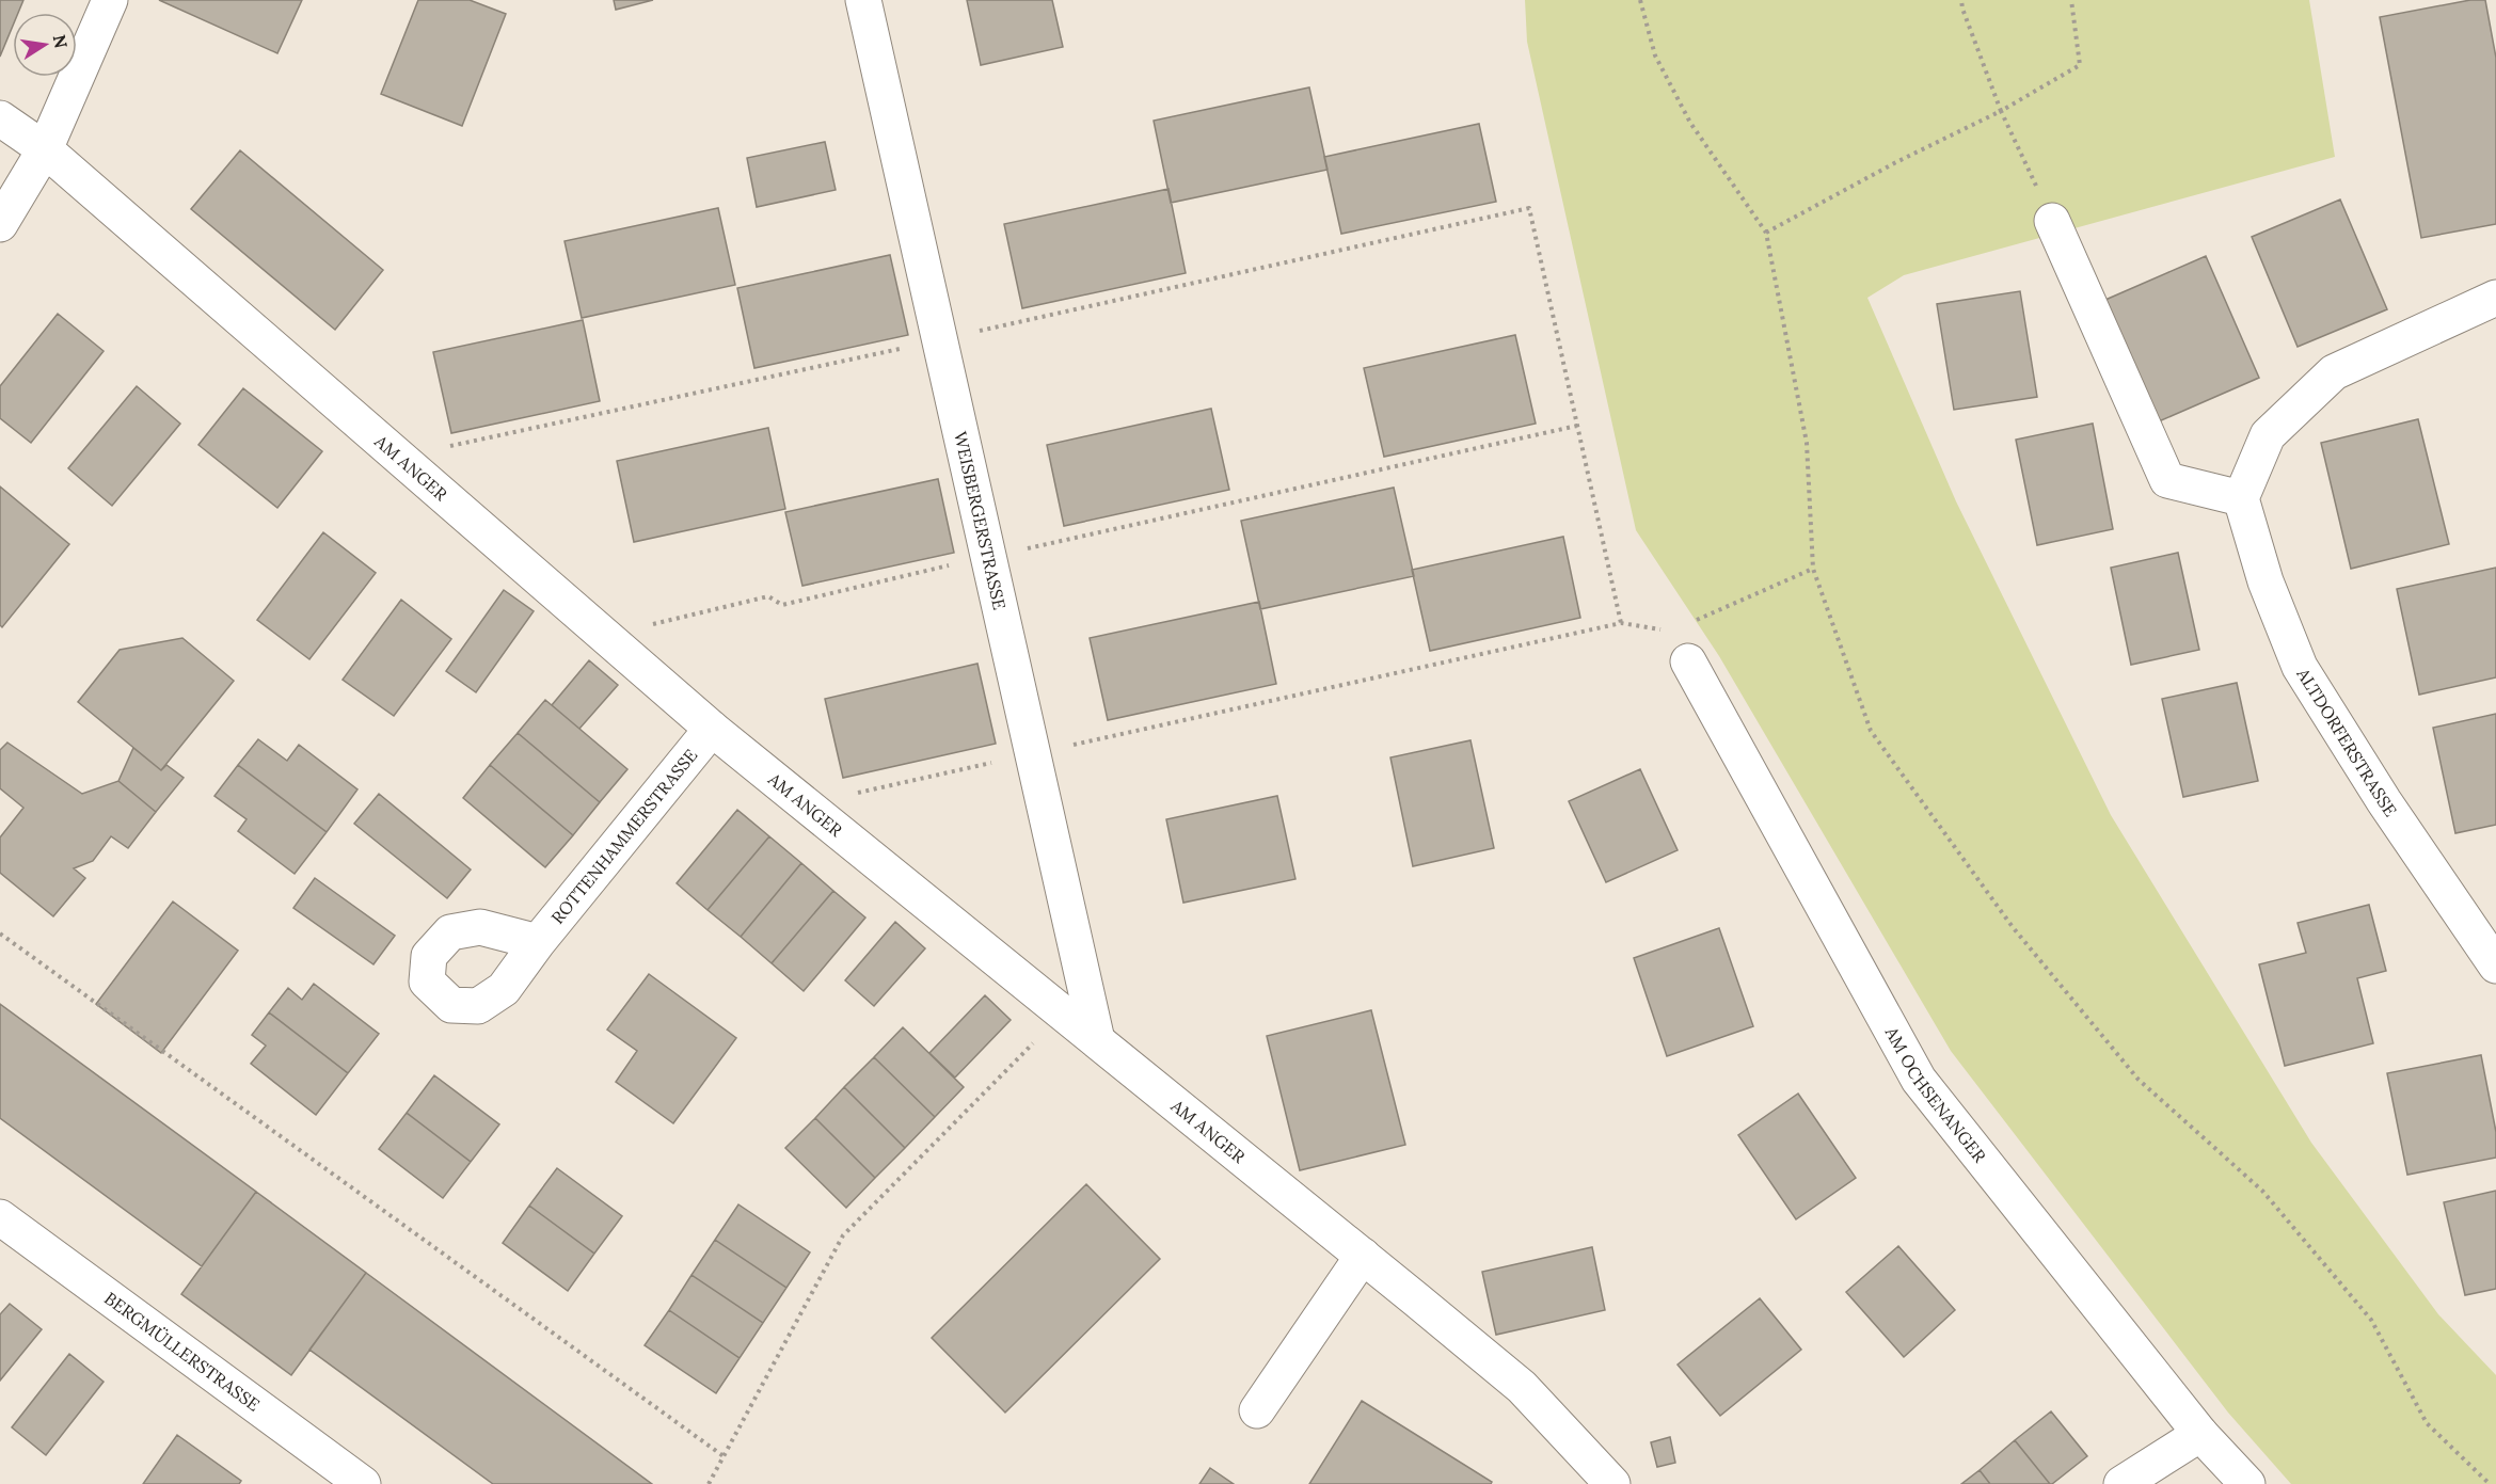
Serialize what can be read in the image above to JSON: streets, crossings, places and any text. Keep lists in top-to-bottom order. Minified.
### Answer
{"streets":{"street":["AM ANGER","WEISBERGERSTRASSE","ALTDORFERSTRASSE","ROTTENHAMMERSTRASSE","AM OCHSENANGER","BERGMÜLLERSTRASSE"]},"crossings":[["AM ANGER","WEISBERGERSTRASSE"],["AM ANGER","ROTTENHAMMERSTRASSE"]],"north":"right"}
